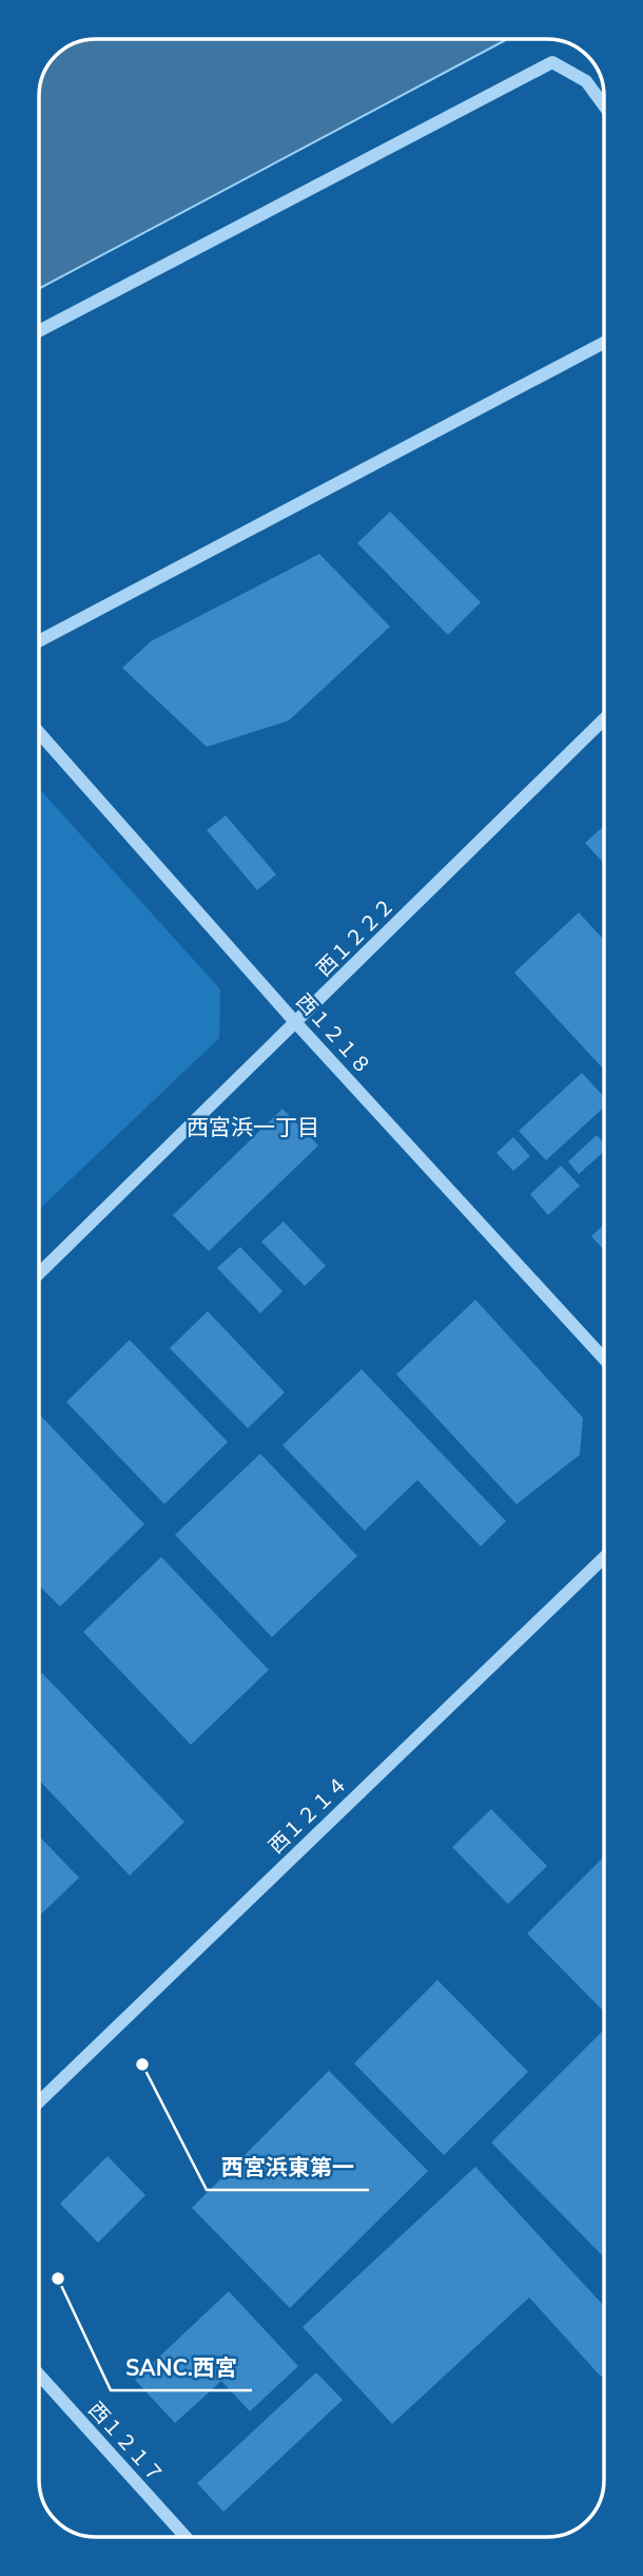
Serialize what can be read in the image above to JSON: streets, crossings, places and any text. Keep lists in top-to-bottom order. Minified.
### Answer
{"streets":{"street":["西１２２２","西１２１８","西１２１４","西１２１７"]},"crossings":[["西１２２２","西１２１８"]],"districts":["西宮浜一丁目"],"places":["西宮浜東第一","SANC.西宮"]}
